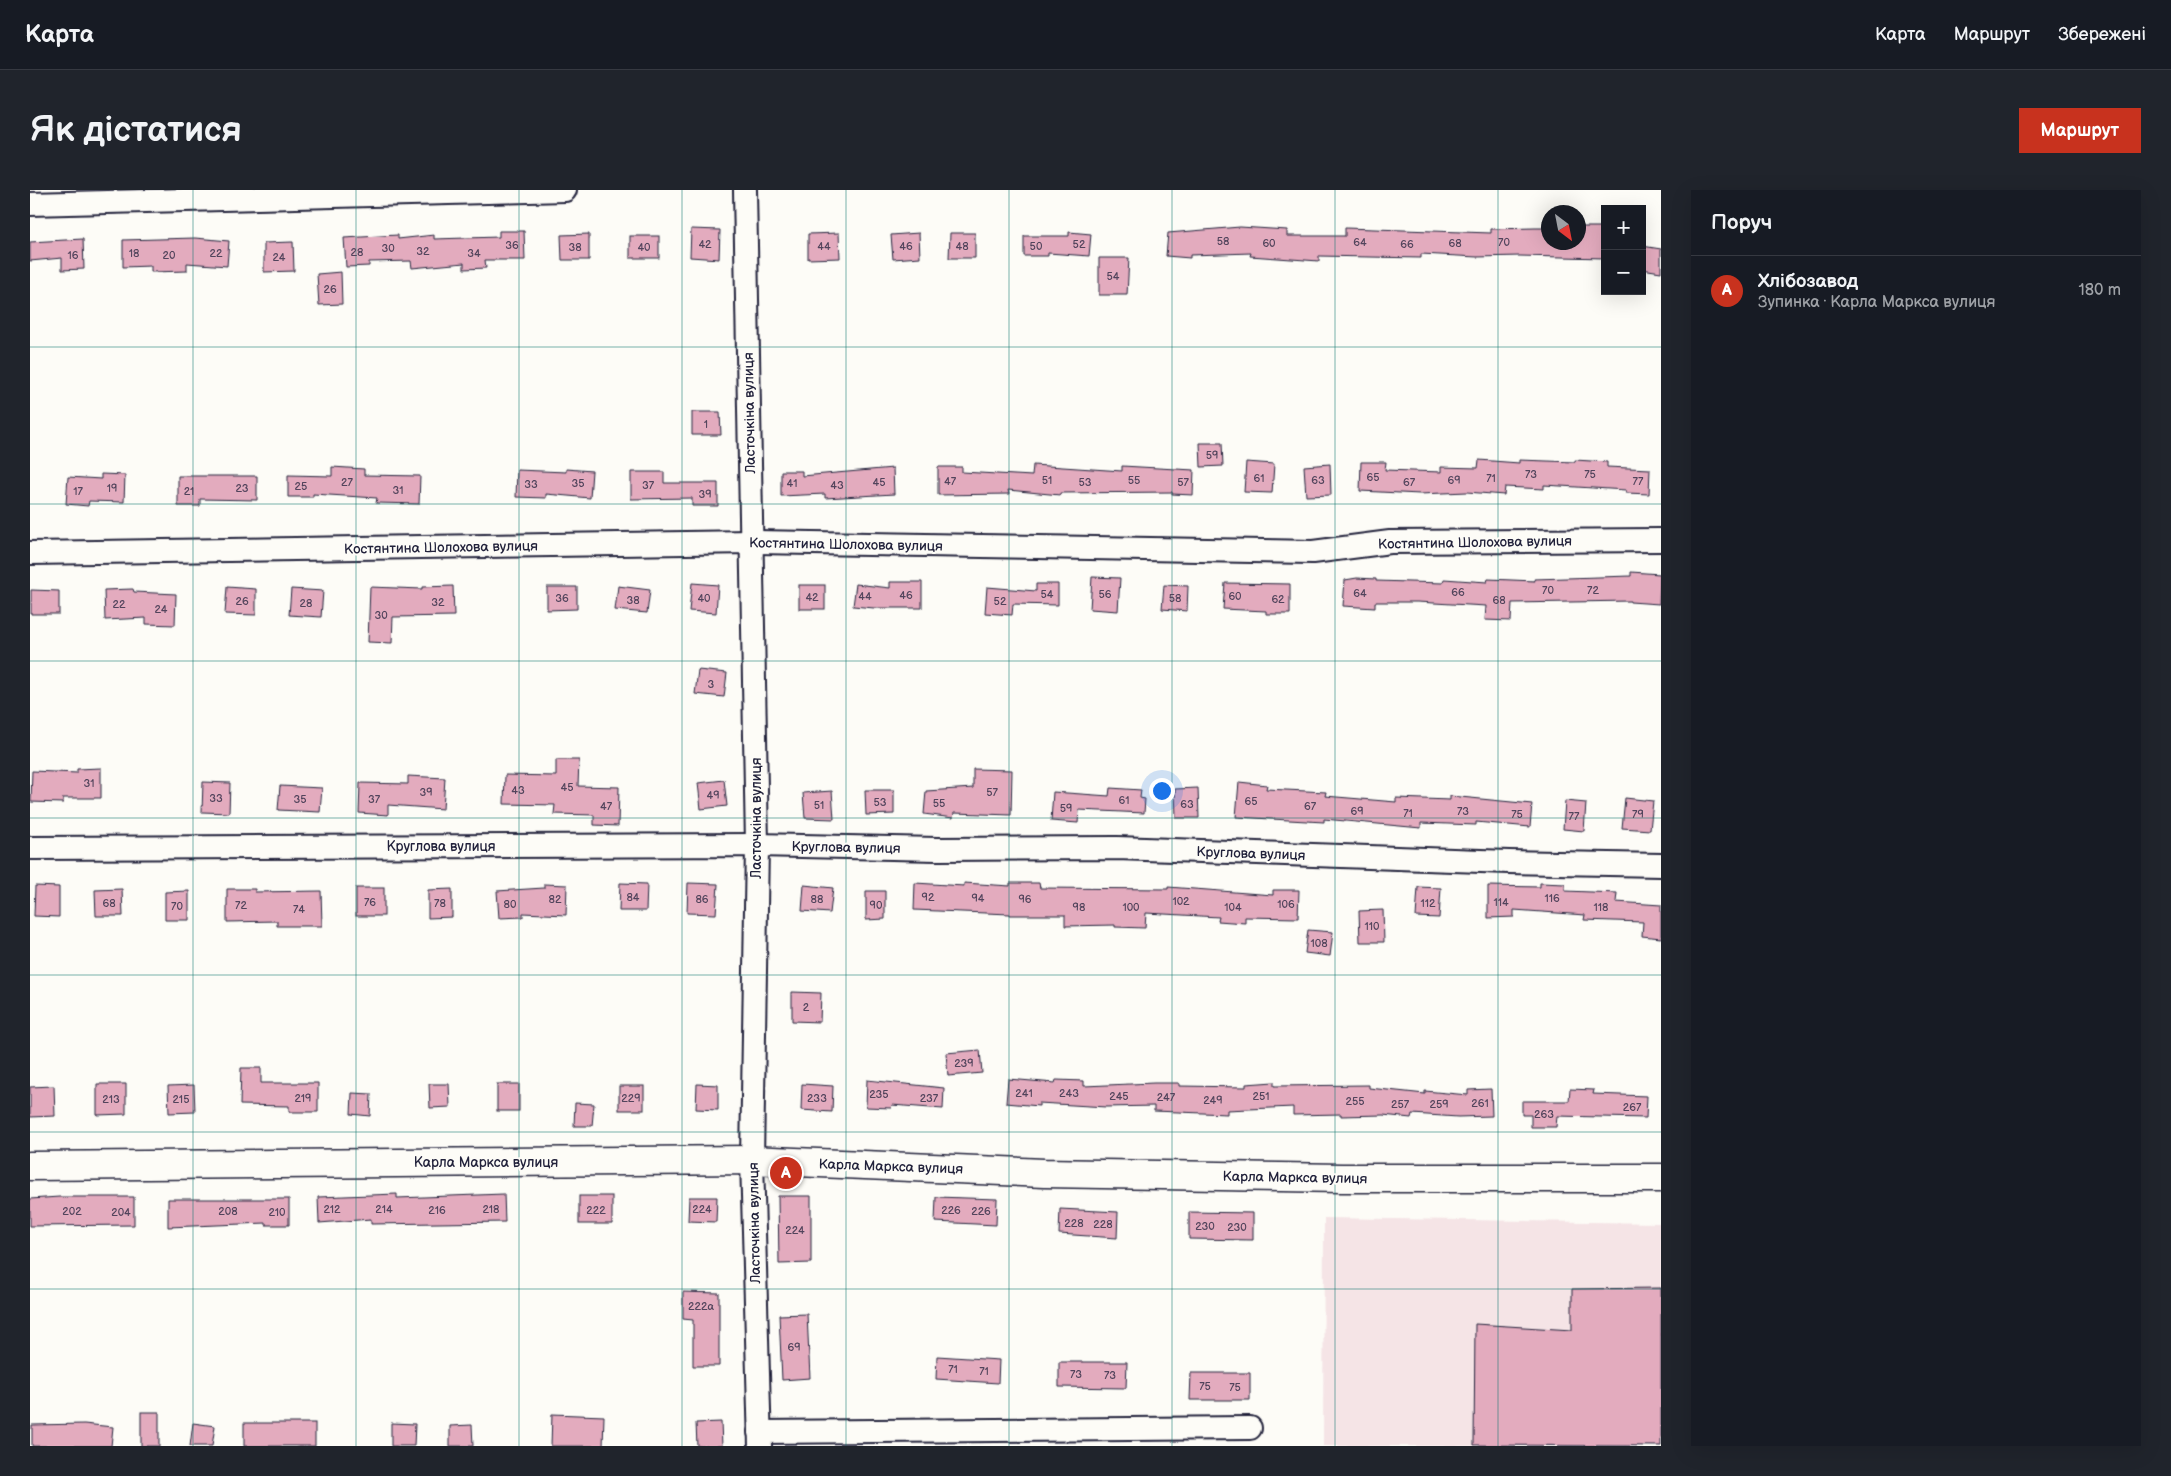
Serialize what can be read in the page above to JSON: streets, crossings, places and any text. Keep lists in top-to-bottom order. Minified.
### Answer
{"streets":{"street":["Ласточкіна вулиця","Костянтина Шолохова вулиця","Круглова вулиця","Карла Маркса вулиця"]},"crossings":[["Ласточкіна вулиця","Костянтина Шолохова вулиця"],["Ласточкіна вулиця","Круглова вулиця"],["Ласточкіна вулиця","Карла Маркса вулиця"]],"house_numbers":["58","64","70","60","68","42","52","66","36","44","46","48","50","38","40","30","32","28","18","22","34","16","20","24","54","26","1","59","73","75","65","61","71","51","55","63","69","47","77","27","45","53","57","67","35","41","33","37","43","25","19","23","31","17","21","39","70","72","66","64","54","56","46","44","60","42","36","40","58","62","38","68","26","52","32","28","22","24","30","3","31","45","43","39","57","49","33","35","37","61","65","53","55","63","51","47","67","59","69","73","71","75","79","77","84","92","94","116","82","86","88","96","102","76","114","68","78","112","80","106","72","90","70","98","100","104","118","74","110","108","2","239","241","243","235","245","251","247","219","229","233","237","213","215","249","255","261","257","259","267","263","212","214","218","224","216","222","226","202","208","226","204","210","228","228","230","230","224","222а","69","71","71","73","73","75","75"],"north":"bottom right","page":{"header":"Карта","nav":["Карта","Маршрут","Збережені"],"buttons":"Маршрут","title":"Як дістатися","heading":"Поруч","map_buttons":["+","−"],"list":[{"mark":"A","name":"Хлібозавод","note":"Зупинка · Карла Маркса вулиця","value":"180 m"}],"pins":"A"}}
